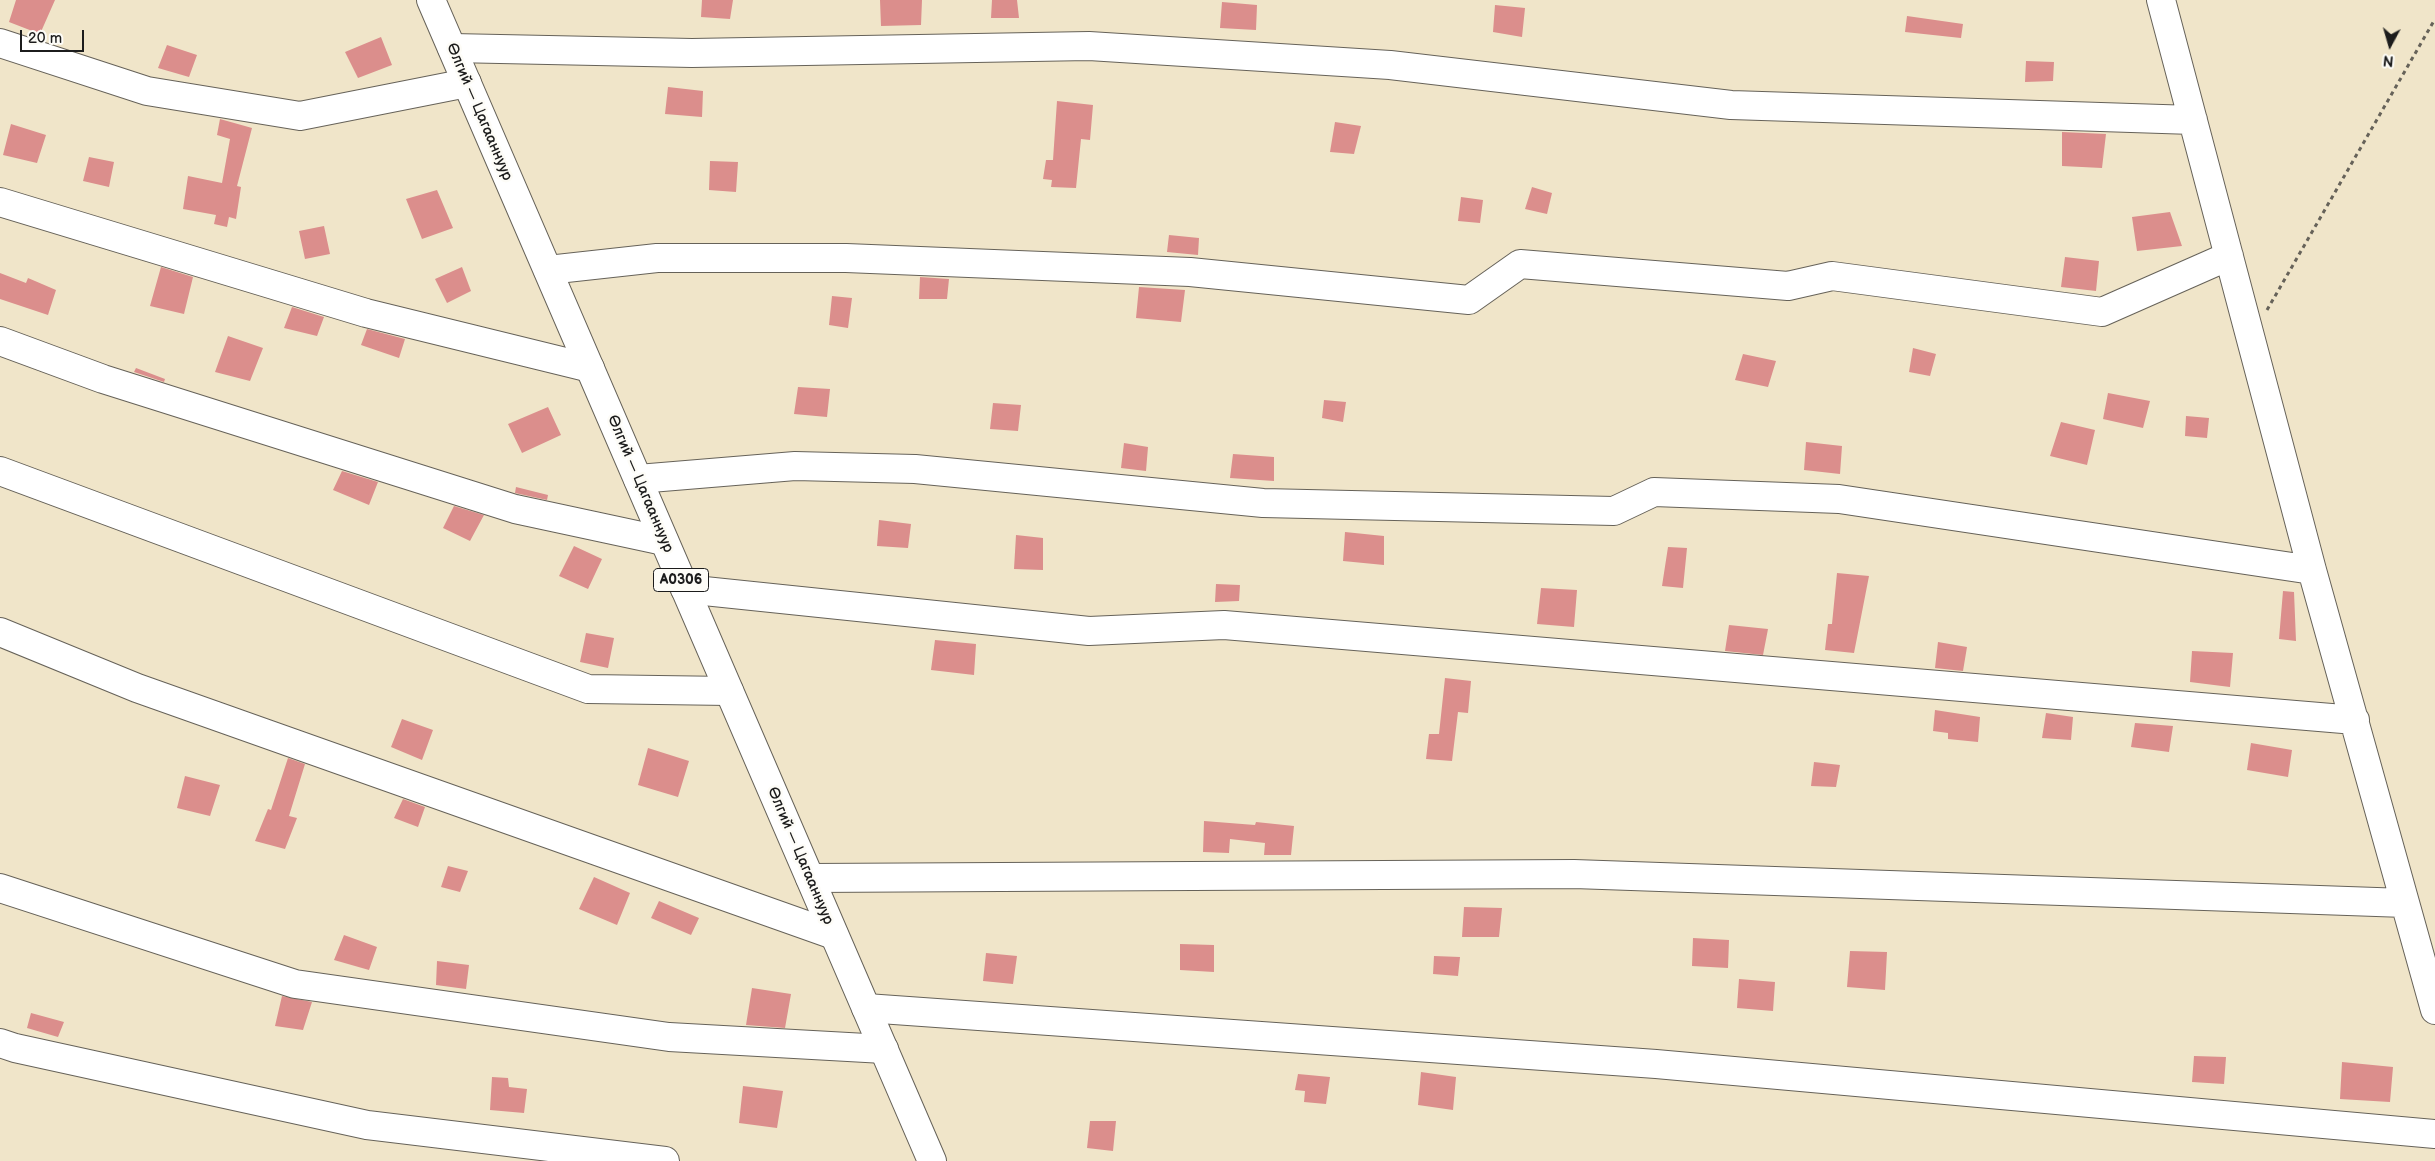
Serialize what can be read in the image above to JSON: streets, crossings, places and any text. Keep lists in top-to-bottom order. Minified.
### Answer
{"streets":{"main road":["Өлгий — Цагааннуур","A0306"]},"scale_bar":"20 m","north":"bottom"}
